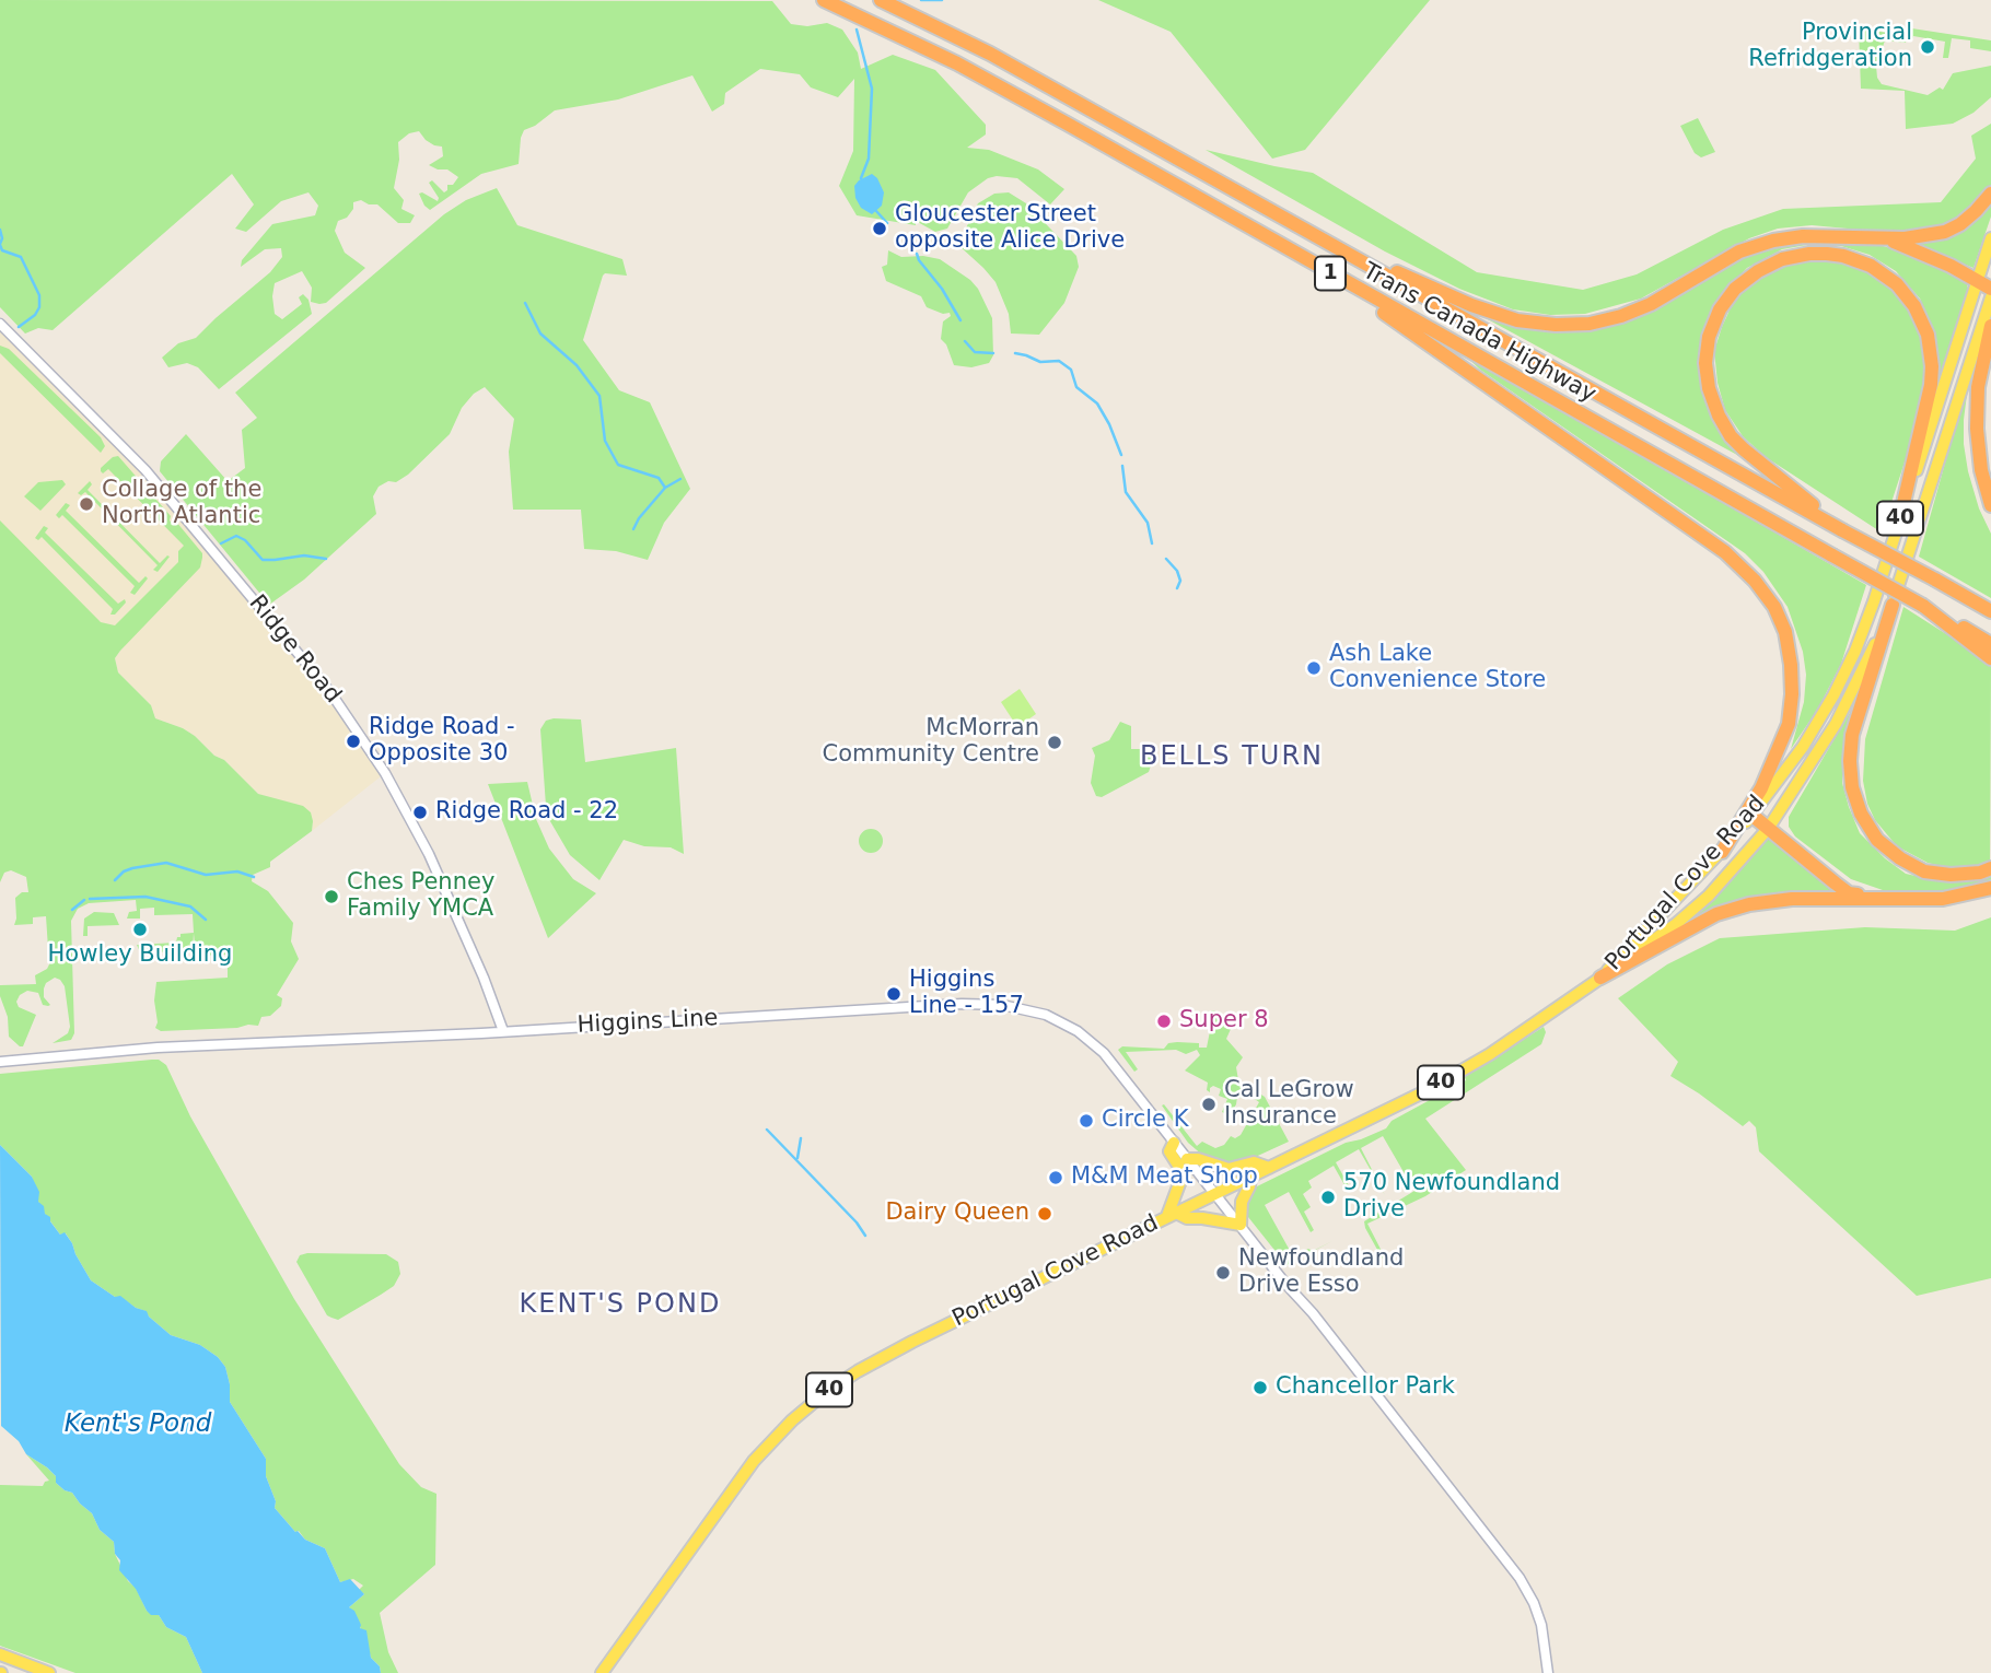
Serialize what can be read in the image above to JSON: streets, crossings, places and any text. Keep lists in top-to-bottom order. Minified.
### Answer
{"streets":{"highway":["1","Trans Canada Highway"],"main road":["40","Portugal Cove Road"],"street":["Ridge Road","Higgins Line"]},"crossings":[["Ridge Road","Higgins Line"],["Portugal Cove Road","Higgins Line"]],"districts":["BELLS TURN","KENT'S POND"],"water":["Kent's Pond"],"places":["Provincial Refridgeration","Gloucester Street opposite Alice Drive","Collage of the North Atlantic","Ash Lake Convenience Store","Ridge Road - Opposite 30","McMorran Community Centre","Ridge Road - 22","Ches Penney Family YMCA","Howley Building","Higgins Line - 157","Super 8","Cal LeGrow Insurance","Circle K","M&M Meat Shop","570 Newfoundland Drive","Dairy Queen","Newfoundland Drive Esso","Chancellor Park"]}
